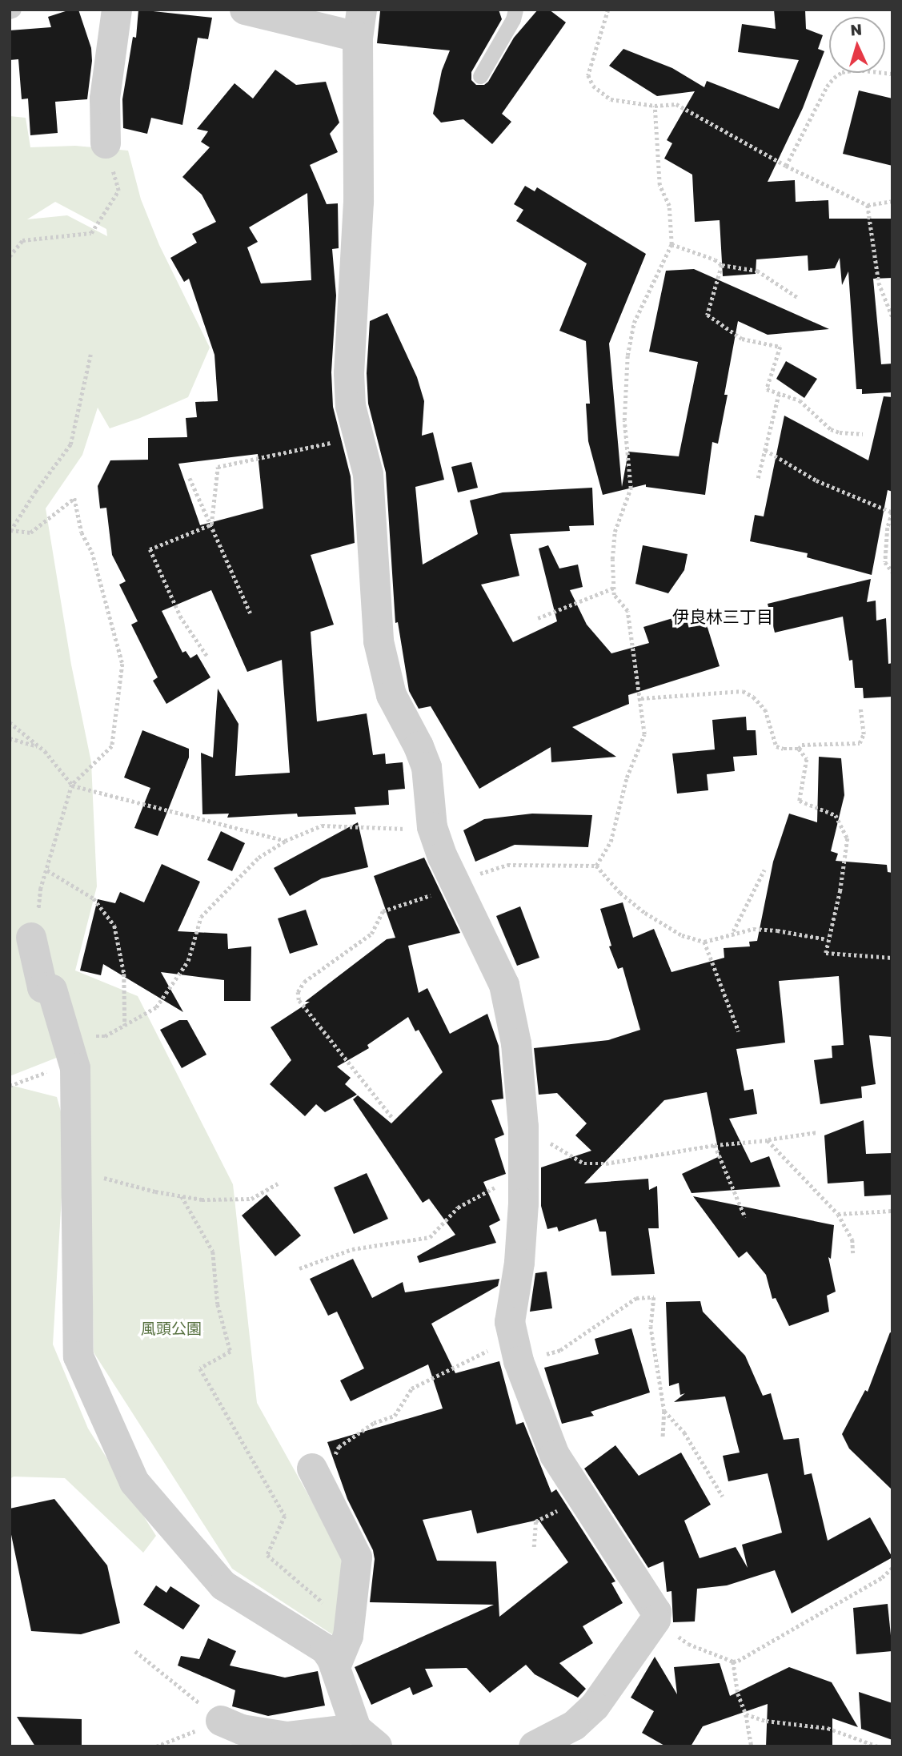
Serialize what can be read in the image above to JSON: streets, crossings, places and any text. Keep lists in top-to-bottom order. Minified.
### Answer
{"districts":["伊良林三丁目"],"parks":["風頭公園"],"north":"top"}
